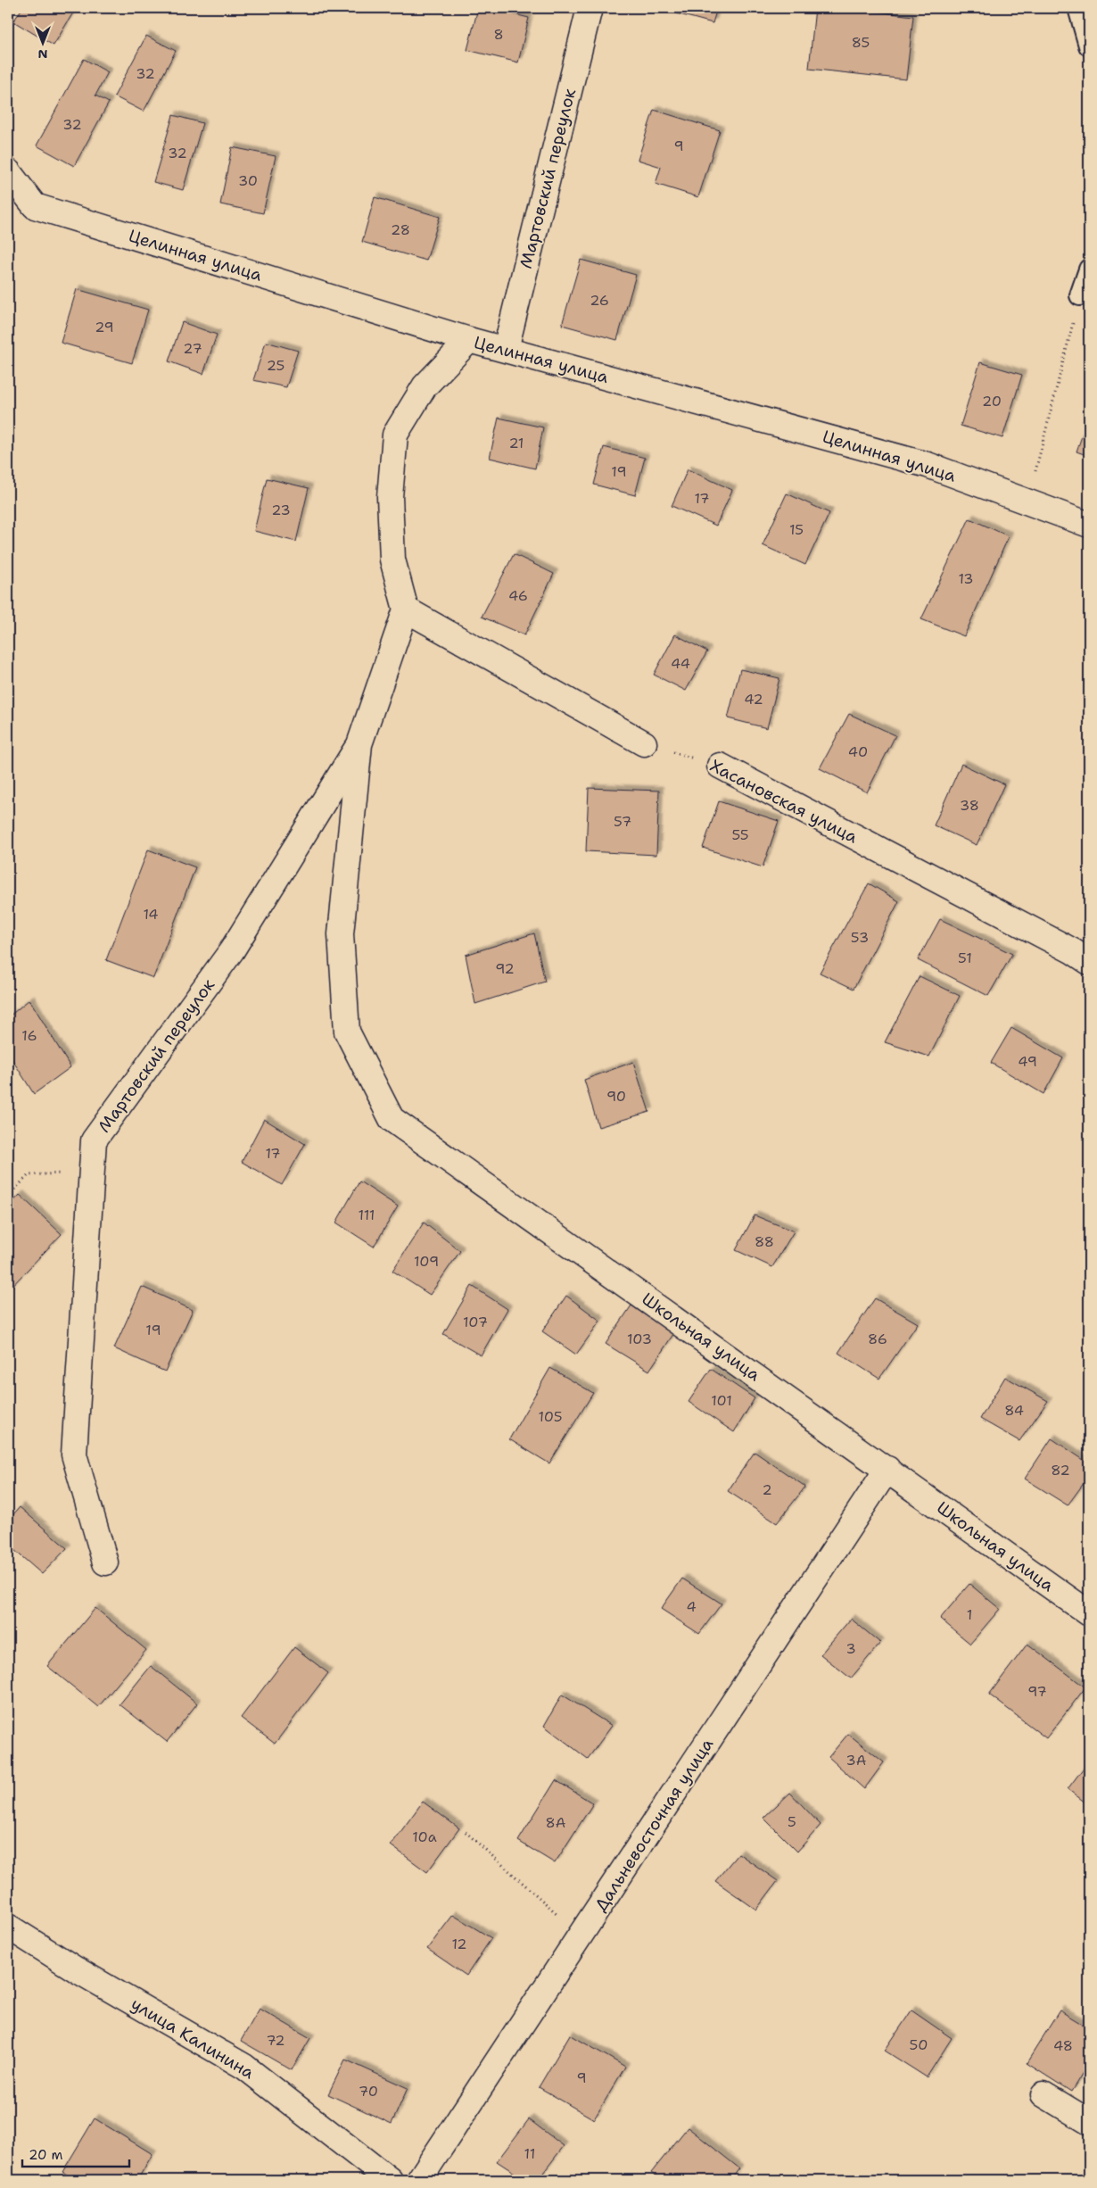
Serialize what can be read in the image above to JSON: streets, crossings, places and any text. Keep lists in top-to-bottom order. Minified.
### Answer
{"streets":{"street":["Мартовский переулок","Целинная улица","Хасановская улица","Школьная улица","Дальневосточная улица","улица Калинина"]},"crossings":[["Мартовский переулок","Целинная улица"],["Мартовский переулок","Школьная улица"],["Школьная улица","Дальневосточная улица"]],"house_numbers":["8","85","32","32","9","32","30","28","26","29","27","25","20","21","19","17","23","15","13","46","44","42","40","38","57","55","14","53","51","92","16","49","90","17","111","88","109","107","19","103","86","101","84","105","82","2","4","1","3","97","3А","5","8А","10а","12","72","50","48","9","70","11"],"scale_bar":"20 m","north":"bottom"}
